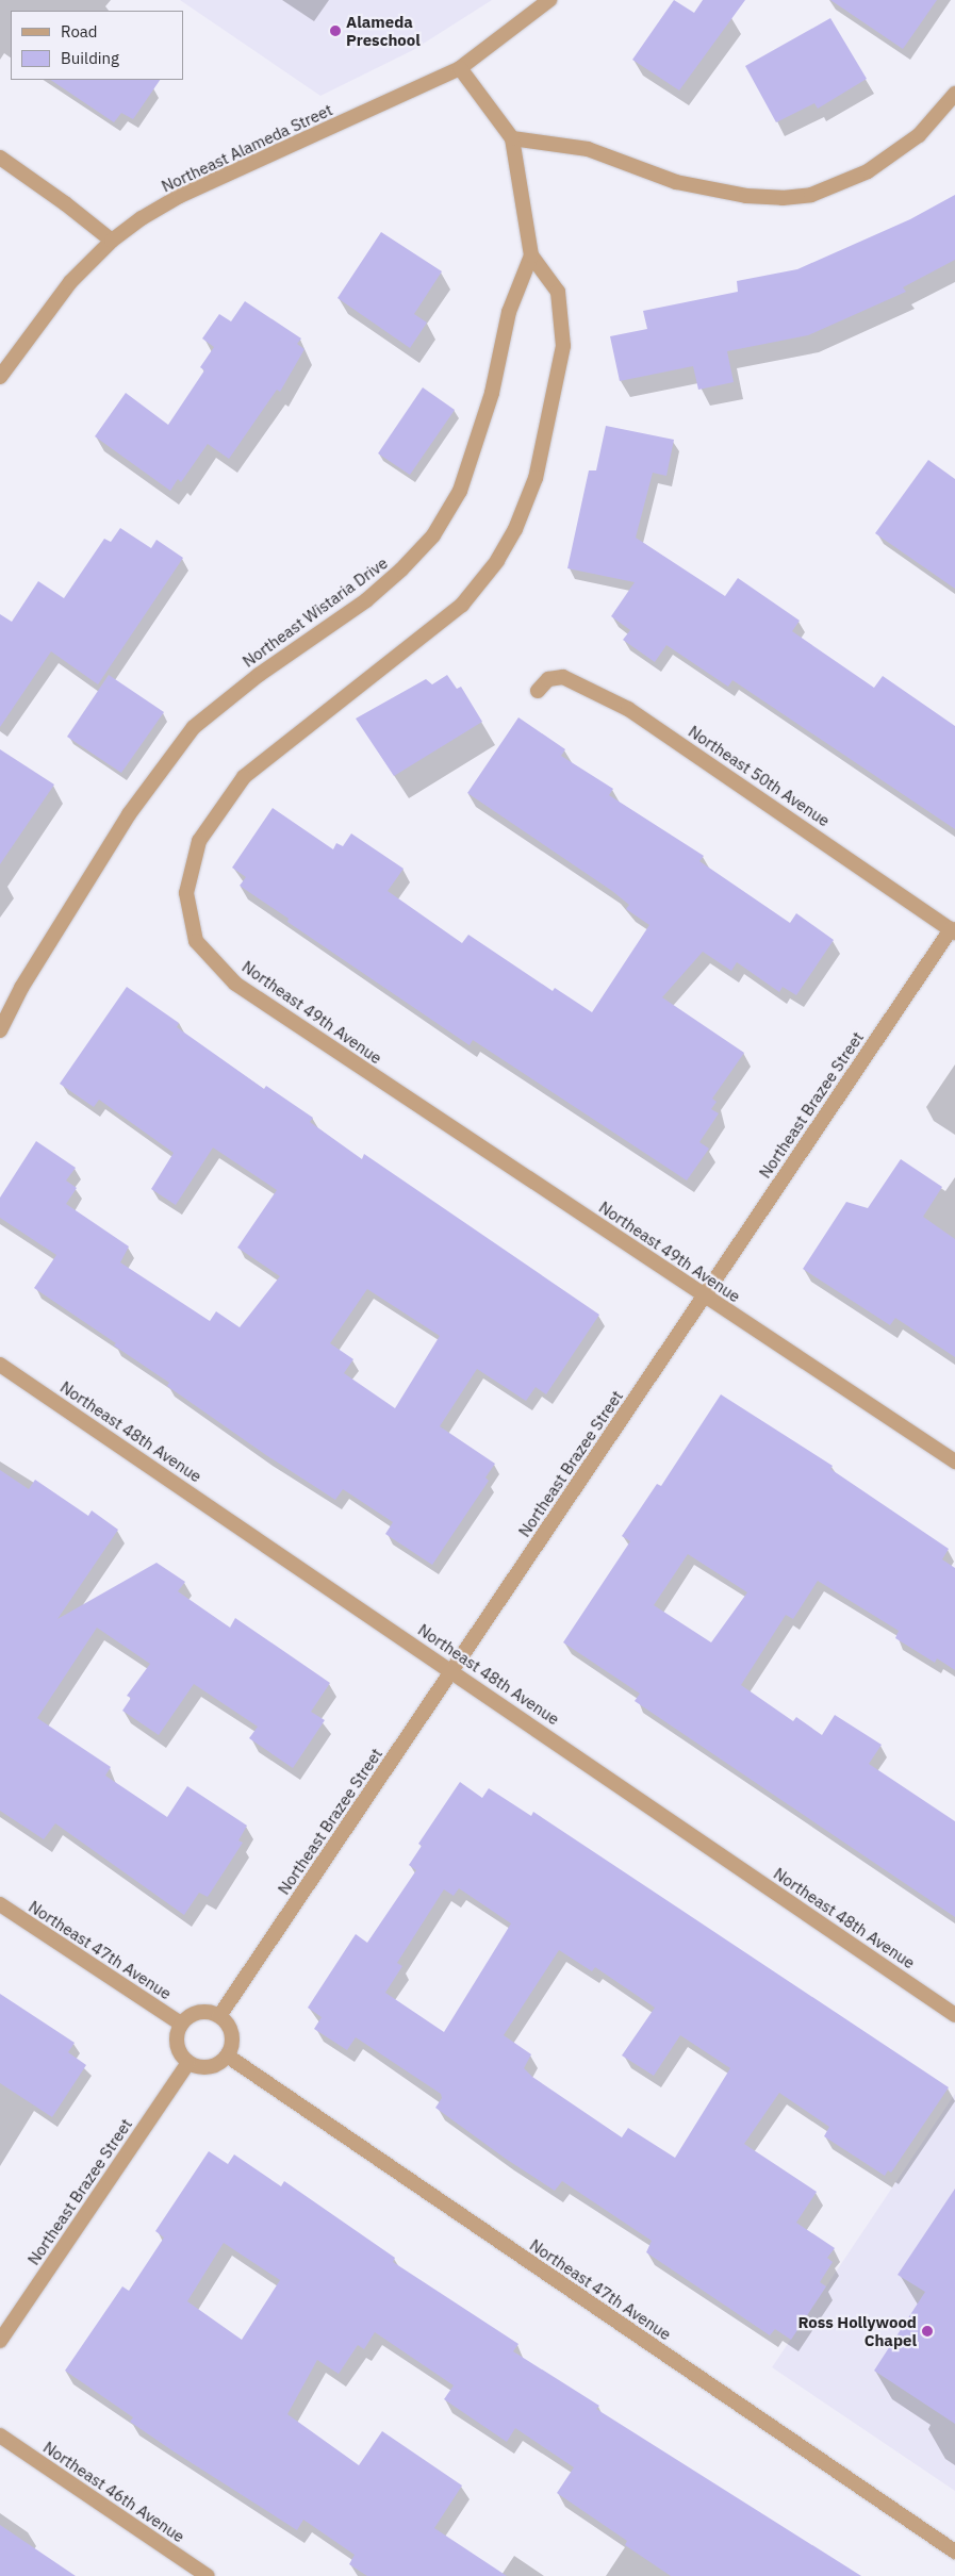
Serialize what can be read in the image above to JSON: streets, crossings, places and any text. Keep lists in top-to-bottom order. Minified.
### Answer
{"streets":{"street":["Northeast Alameda Street","Northeast Wistaria Drive","Northeast 50th Avenue","Northeast 49th Avenue","Northeast Brazee Street","Northeast 48th Avenue","Northeast 47th Avenue","Northeast 46th Avenue"]},"crossings":[["Northeast Wistaria Drive","Northeast 49th Avenue"],["Northeast 50th Avenue","Northeast Brazee Street"],["Northeast 49th Avenue","Northeast Brazee Street"],["Northeast Brazee Street","Northeast 48th Avenue"],["Northeast Brazee Street","Northeast 47th Avenue"]],"places":["Alameda Preschool","Ross Hollywood Chapel"],"legend":["Road","Building"]}
